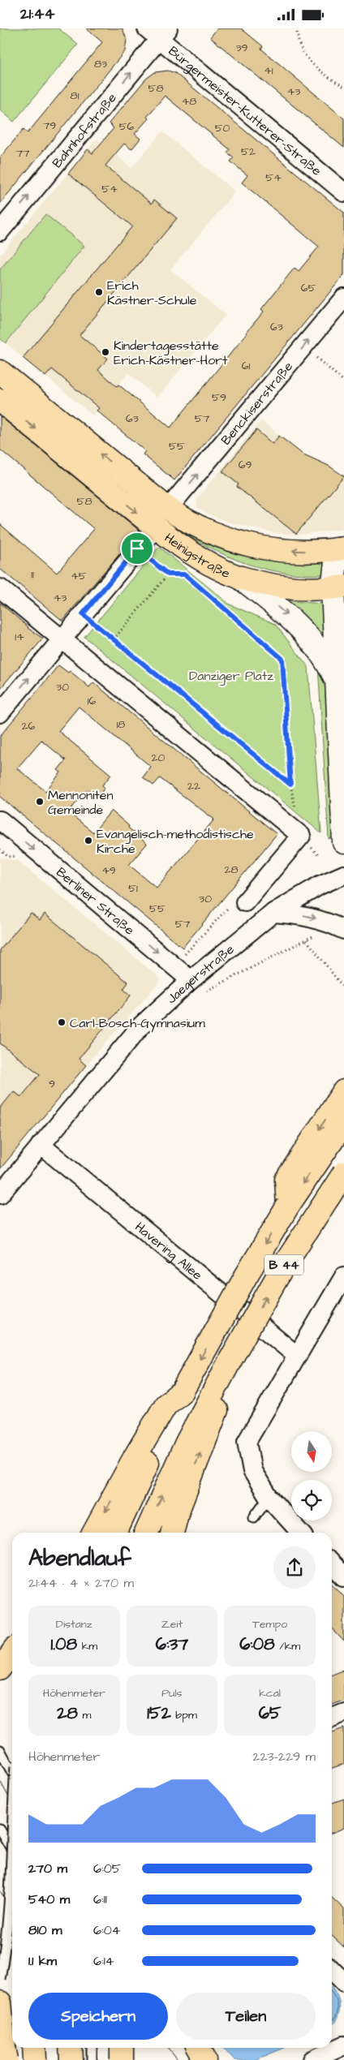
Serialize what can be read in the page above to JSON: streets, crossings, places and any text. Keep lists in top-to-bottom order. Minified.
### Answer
{"streets":{"main road":["Heinigstraße","B 44"],"street":["Bürgermeister-Kutterer-Straße","Bahnhofstraße","Benckiserstraße","Berliner Straße","Jaegerstraße","Havering Allee"]},"crossings":[["Bürgermeister-Kutterer-Straße","Bahnhofstraße"],["Benckiserstraße","Heinigstraße"],["Berliner Straße","Jaegerstraße"],["Jaegerstraße","Havering Allee"]],"one_way":["Bahnhofstraße","Benckiserstraße","Berliner Straße"],"parks":["Danziger Platz"],"places":["Erich Kästner-Schule","Kindertagesstätte Erich-Kästner-Hort","Mennoniten Gemeinde","Evangelisch-methodistische Kirche","Carl-Bosch-Gymnasium"],"house_numbers":["39","83","41","58","43","81","48","79","56","50","52","77","54","54","65","63","61","59","63","57","55","69","58","11","45","43","14","30","16","18","26","20","22","28","49","51","30","55","57","9"],"north":"bottom","page":{"status":"21:44","heading":["Abendlauf","21:44 · 4 × 270 m"],"stats":[["Distanz","1.08 km"],["Zeit","6:37"],["Tempo","6:08 /km"],["Höhenmeter","28 m"],["Puls","152 bpm"],["kcal","65"]],"chart":["Höhenmeter","223–229 m"],"list":[{"name":"270 m","note":"6:05"},{"name":"540 m","note":"6:11"},{"name":"810 m","note":"6:04"},{"name":"1.1 km","note":"6:14"}],"buttons":["Speichern","Teilen"]}}
